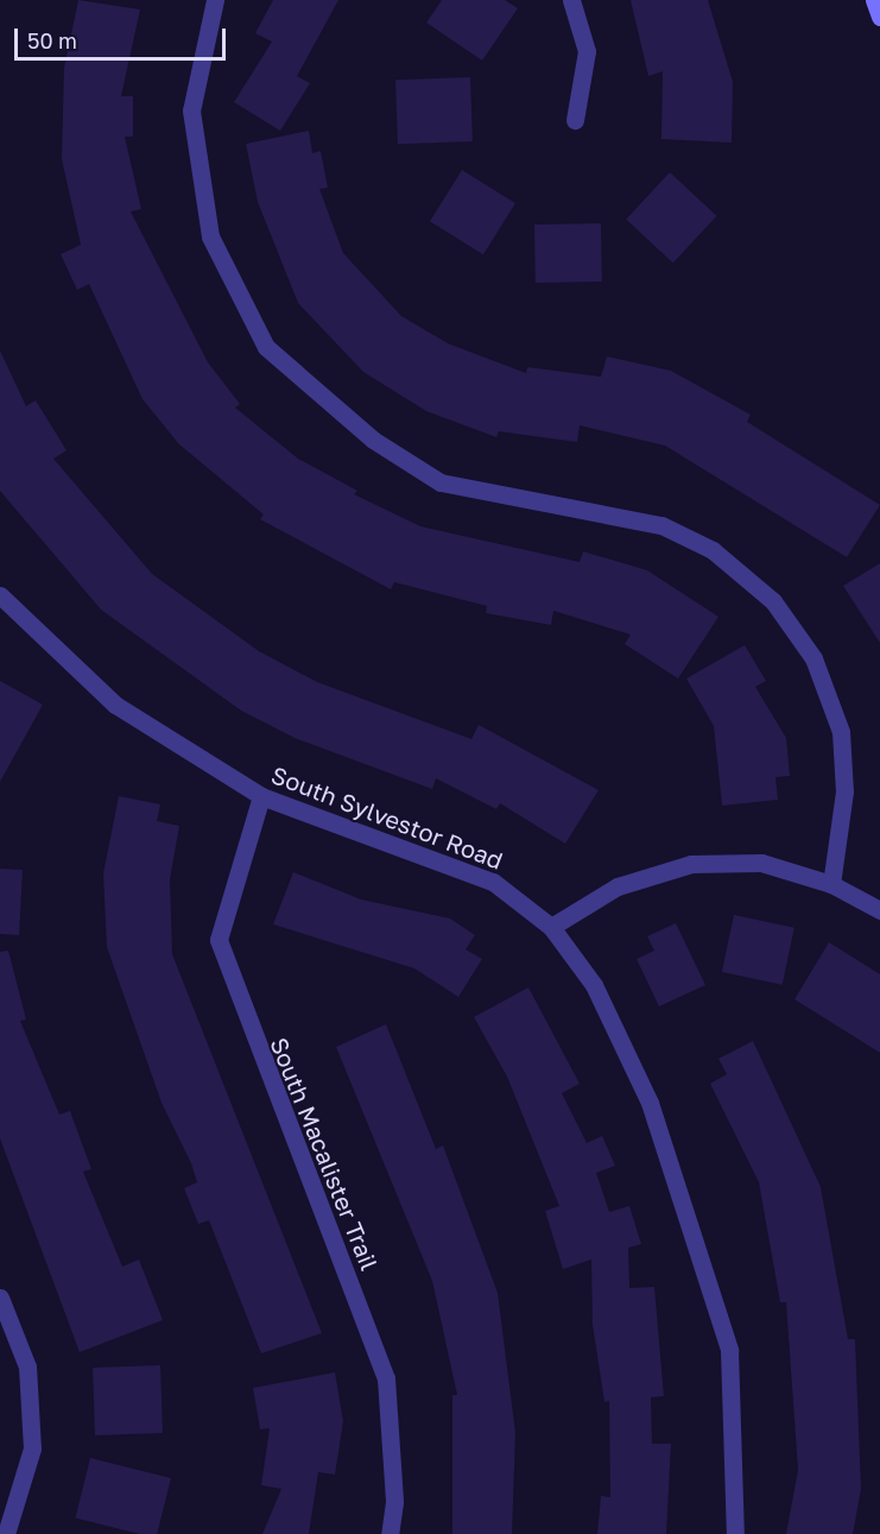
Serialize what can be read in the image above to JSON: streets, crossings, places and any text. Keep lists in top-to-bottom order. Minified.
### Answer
{"streets":{"street":["South Sylvestor Road","South Macalister Trail"]},"crossings":[["South Sylvestor Road","South Macalister Trail"]],"scale_bar":"50 m"}
